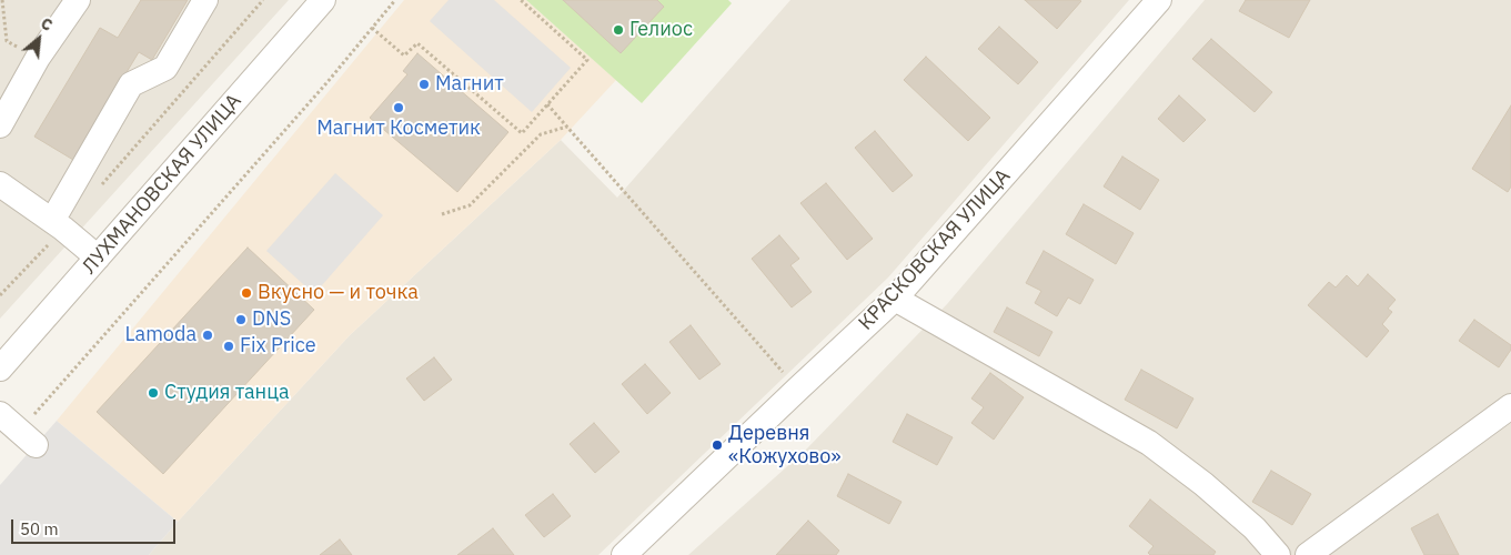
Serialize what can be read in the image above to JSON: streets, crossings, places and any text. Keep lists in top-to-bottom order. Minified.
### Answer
{"streets":{"street":["ЛУХМАНОВСКАЯ УЛИЦА","КРАСКОВСКАЯ УЛИЦА"]},"places":["Гелиос","Магнит","Магнит Косметик","Вкусно — и точка","DNS","Lamoda","Fix Price","Студия танца","Деревня «Кожухово»"],"scale_bar":"50 m","north":"top right"}
